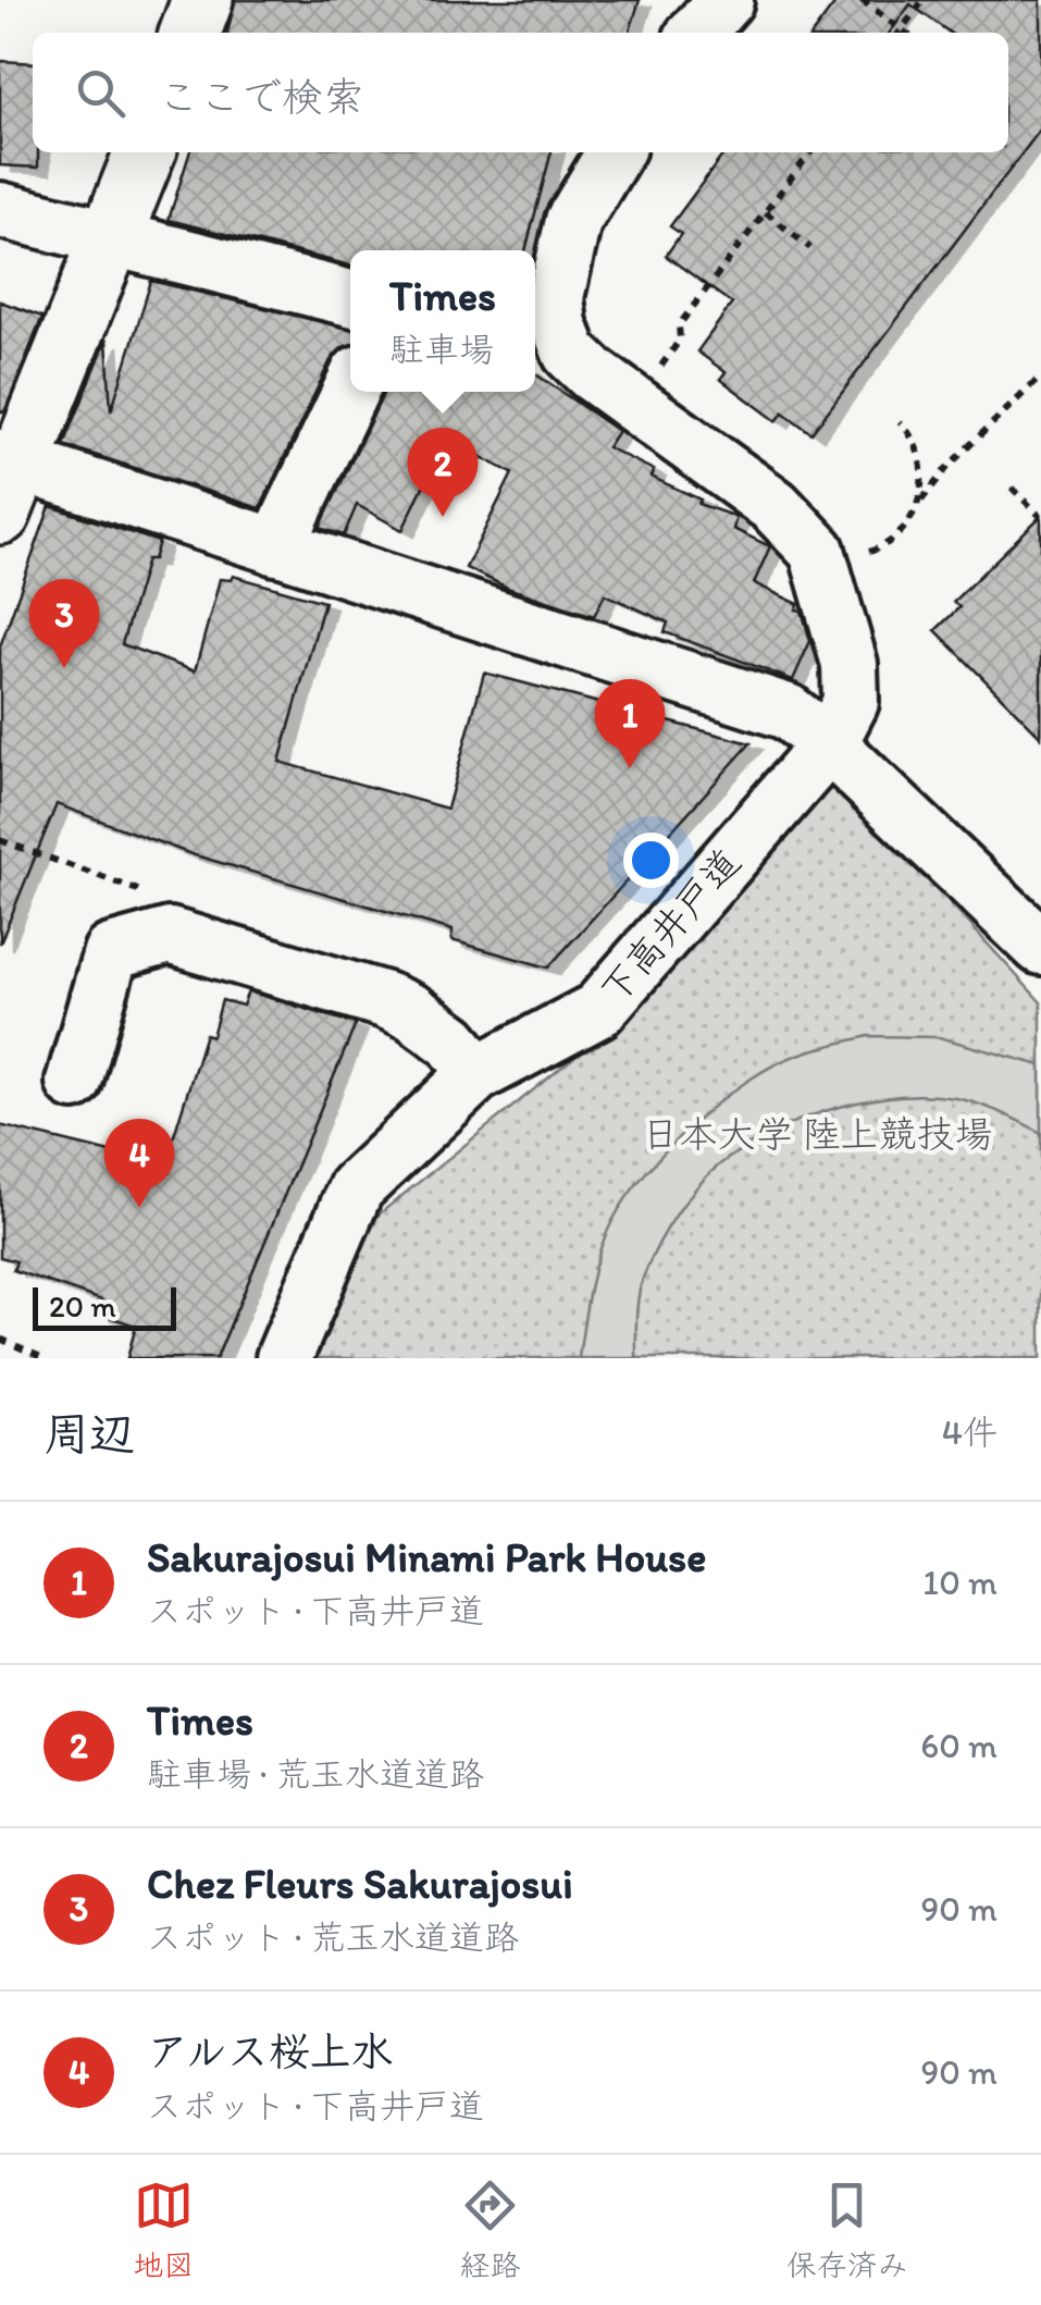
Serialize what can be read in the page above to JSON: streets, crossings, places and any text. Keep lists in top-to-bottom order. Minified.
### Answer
{"streets":{"street":["下高井戸道"]},"parks":["日本大学 陸上競技場"],"scale_bar":"20 m","page":{"search":"ここで検索","popup":["Times","駐車場"],"pins":["2","3","1","4"],"scale":"20 m","heading":["周辺","4件"],"list":[{"mark":"1","name":"Sakurajosui Minami Park House","note":"スポット · 下高井戸道","value":"10 m"},{"mark":"2","name":"Times","note":"駐車場 · 荒玉水道道路","value":"60 m"},{"mark":"3","name":"Chez Fleurs Sakurajosui","note":"スポット · 荒玉水道道路","value":"90 m"},{"mark":"4","name":"アルス桜上水","note":"スポット · 下高井戸道","value":"90 m"}],"nav":["地図","経路","保存済み"]}}
